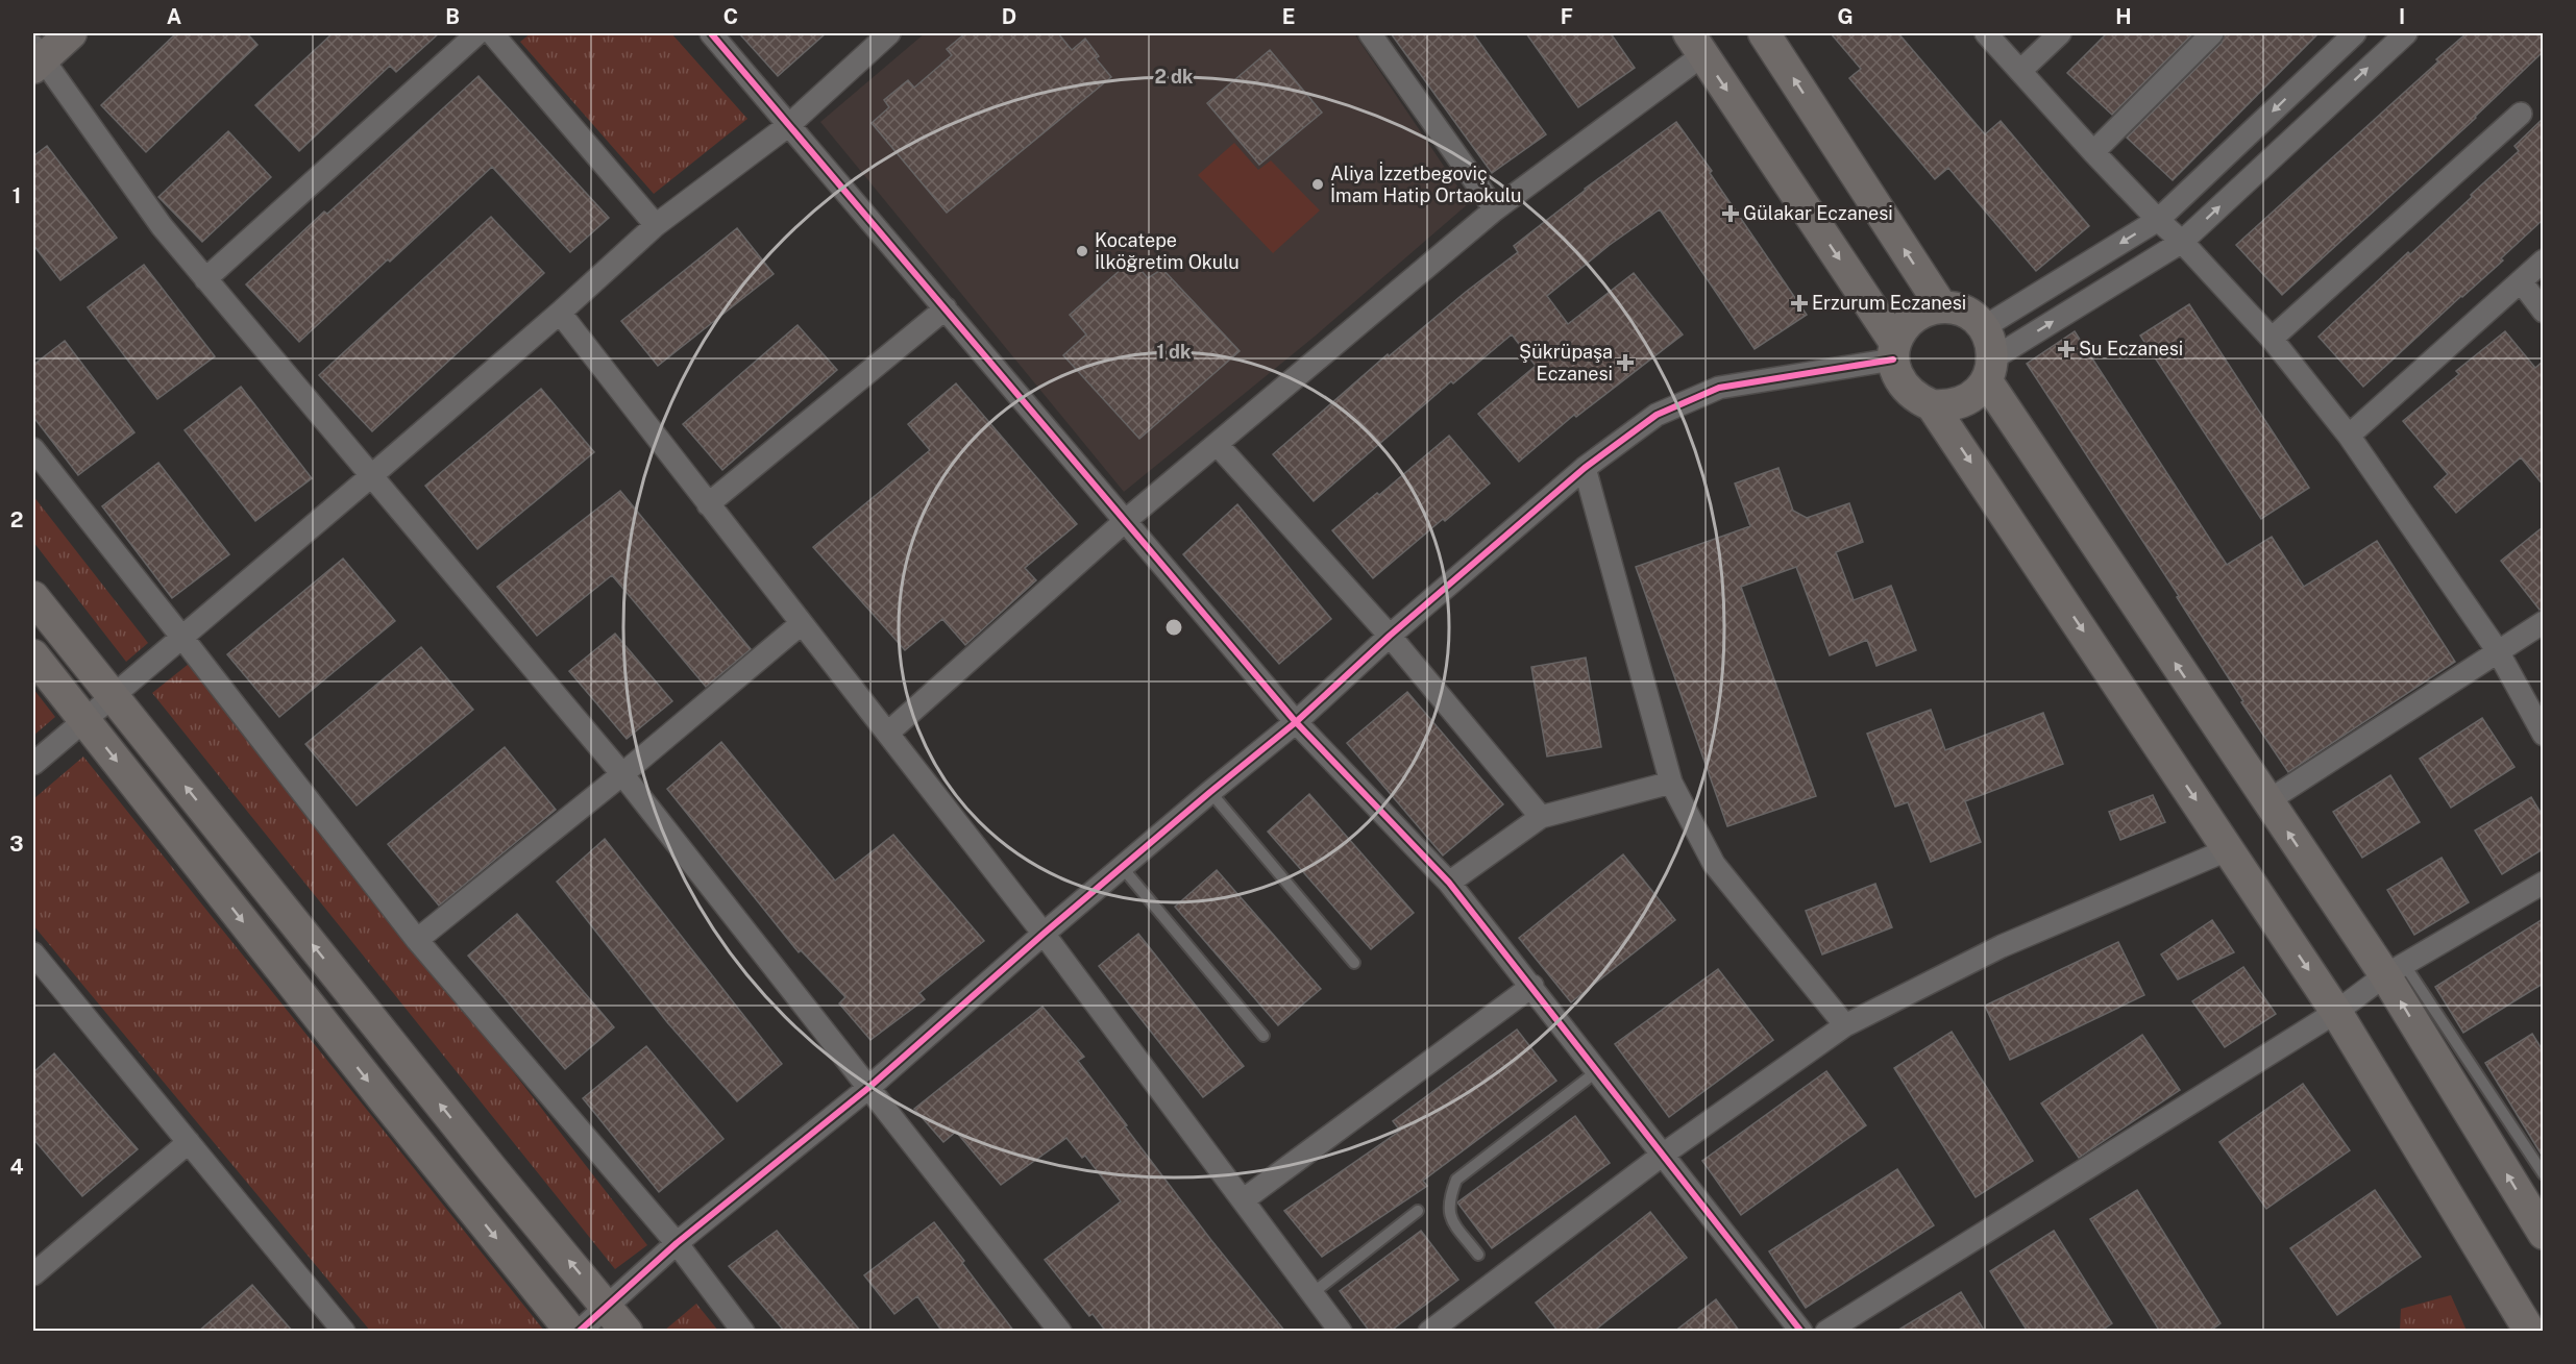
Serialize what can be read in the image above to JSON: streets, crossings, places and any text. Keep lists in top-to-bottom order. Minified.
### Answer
{"places":{"other":["Aliya İzzetbegoviç İmam Hatip Ortaokulu","Kocatepe İlköğretim Okulu"],"health":["Gülakar Eczanesi","Erzurum Eczanesi","Su Eczanesi","Şükrüpaşa Eczanesi"]},"grid":{"columns":["A","B","C","D","E","F","G","H","I"],"rows":["1","2","3","4"]},"rings":["2 dk","1 dk"]}
